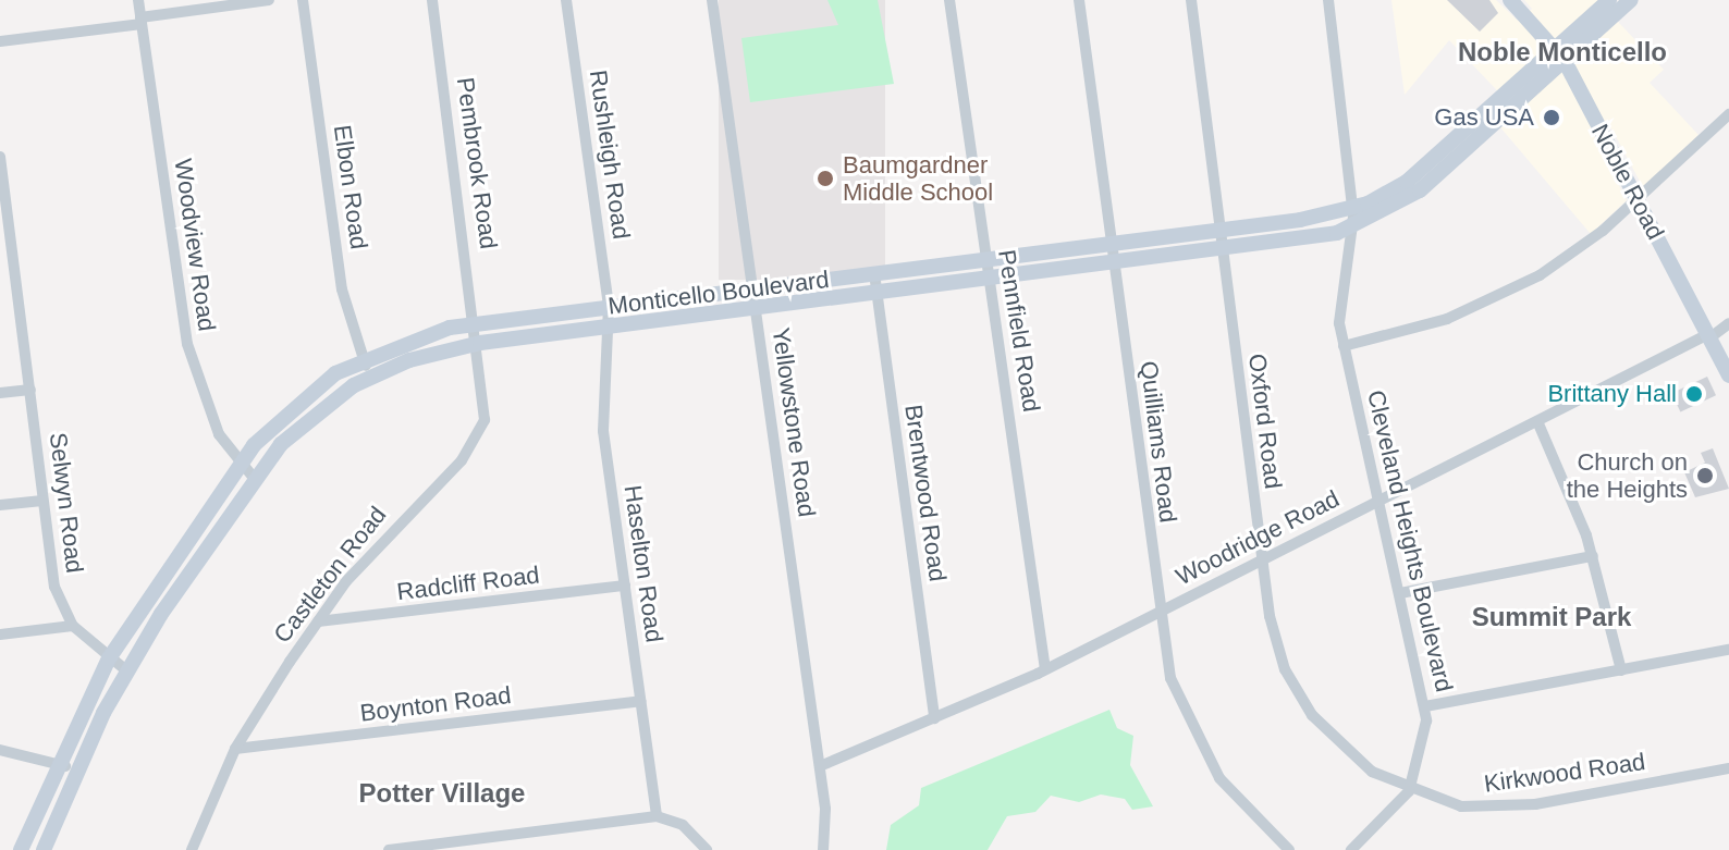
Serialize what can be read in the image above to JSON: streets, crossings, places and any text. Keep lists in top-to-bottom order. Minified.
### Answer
{"streets":{"main road":["Noble Road","Monticello Boulevard"],"street":["Rushleigh Road","Pembrook Road","Elbon Road","Woodview Road","Pennfield Road","Oxford Road","Yellowstone Road","Quilliams Road","Brentwood Road","Selwyn Road","Woodridge Road","Cleveland Heights Boulevard","Haselton Road","Castleton Road","Radcliff Road","Boynton Road","Kirkwood Road"]},"crossings":[["Rushleigh Road","Monticello Boulevard"],["Rushleigh Road","Haselton Road"],["Pembrook Road","Monticello Boulevard"],["Pembrook Road","Castleton Road"],["Noble Road","Monticello Boulevard"],["Noble Road","Woodridge Road"],["Elbon Road","Monticello Boulevard"],["Woodview Road","Monticello Boulevard"],["Monticello Boulevard","Pennfield Road"],["Monticello Boulevard","Oxford Road"],["Monticello Boulevard","Yellowstone Road"],["Monticello Boulevard","Quilliams Road"],["Monticello Boulevard","Brentwood Road"],["Monticello Boulevard","Selwyn Road"],["Monticello Boulevard","Cleveland Heights Boulevard"],["Monticello Boulevard","Haselton Road"],["Monticello Boulevard","Castleton Road"],["Pennfield Road","Woodridge Road"],["Oxford Road","Woodridge Road"],["Oxford Road","Cleveland Heights Boulevard"],["Oxford Road","Kirkwood Road"],["Yellowstone Road","Woodridge Road"],["Quilliams Road","Woodridge Road"],["Brentwood Road","Woodridge Road"],["Woodridge Road","Cleveland Heights Boulevard"],["Cleveland Heights Boulevard","Kirkwood Road"],["Haselton Road","Radcliff Road"],["Haselton Road","Boynton Road"],["Castleton Road","Radcliff Road"],["Castleton Road","Boynton Road"]],"districts":["Noble Monticello","Summit Park","Potter Village"],"places":["Gas USA","Baumgardner Middle School","Brittany Hall","Church on the Heights"]}
